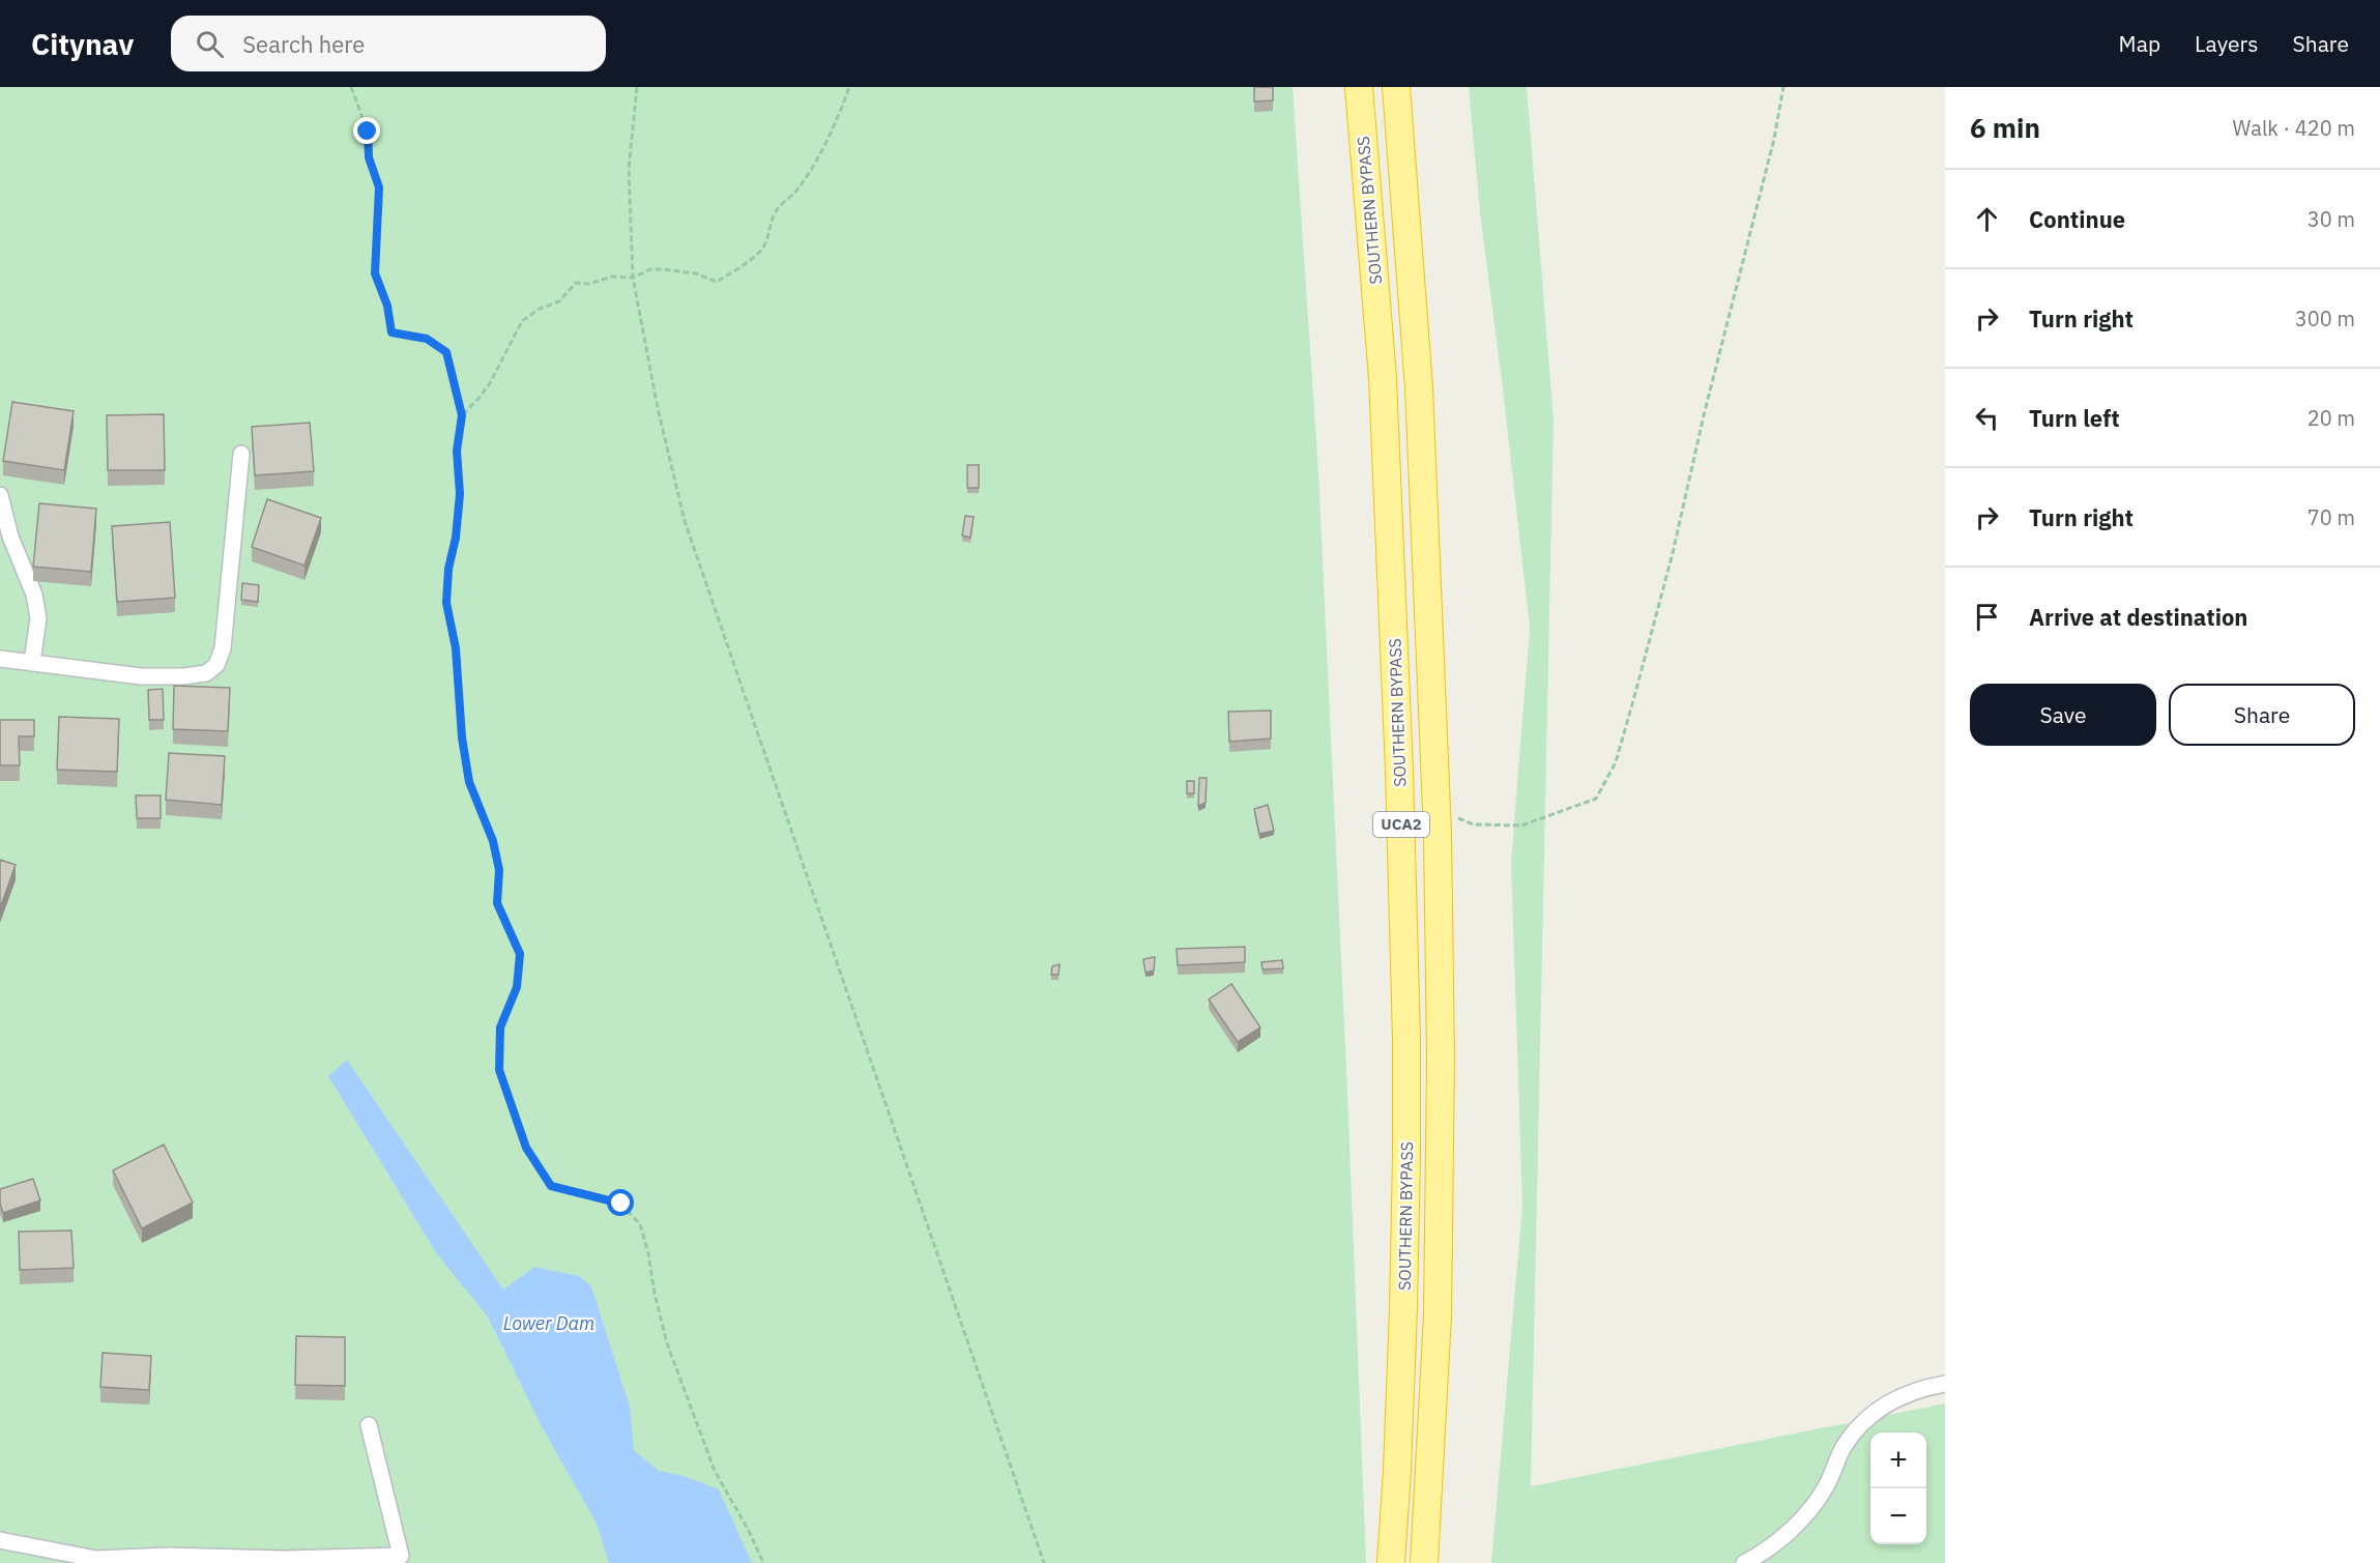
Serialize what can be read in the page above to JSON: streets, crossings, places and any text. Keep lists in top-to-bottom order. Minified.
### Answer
{"streets":{"highway":["SOUTHERN BYPASS","UCA2"]},"water":["Lower Dam"],"page":{"header":"Citynav","search":"Search here","nav":["Map","Layers","Share"],"heading":["6 min","Walk · 420 m"],"list":[["Continue","30 m"],["Turn right","300 m"],["Turn left","20 m"],["Turn right","70 m"],"Arrive at destination"],"buttons":["Save","Share"],"map_buttons":["+","−"]}}
